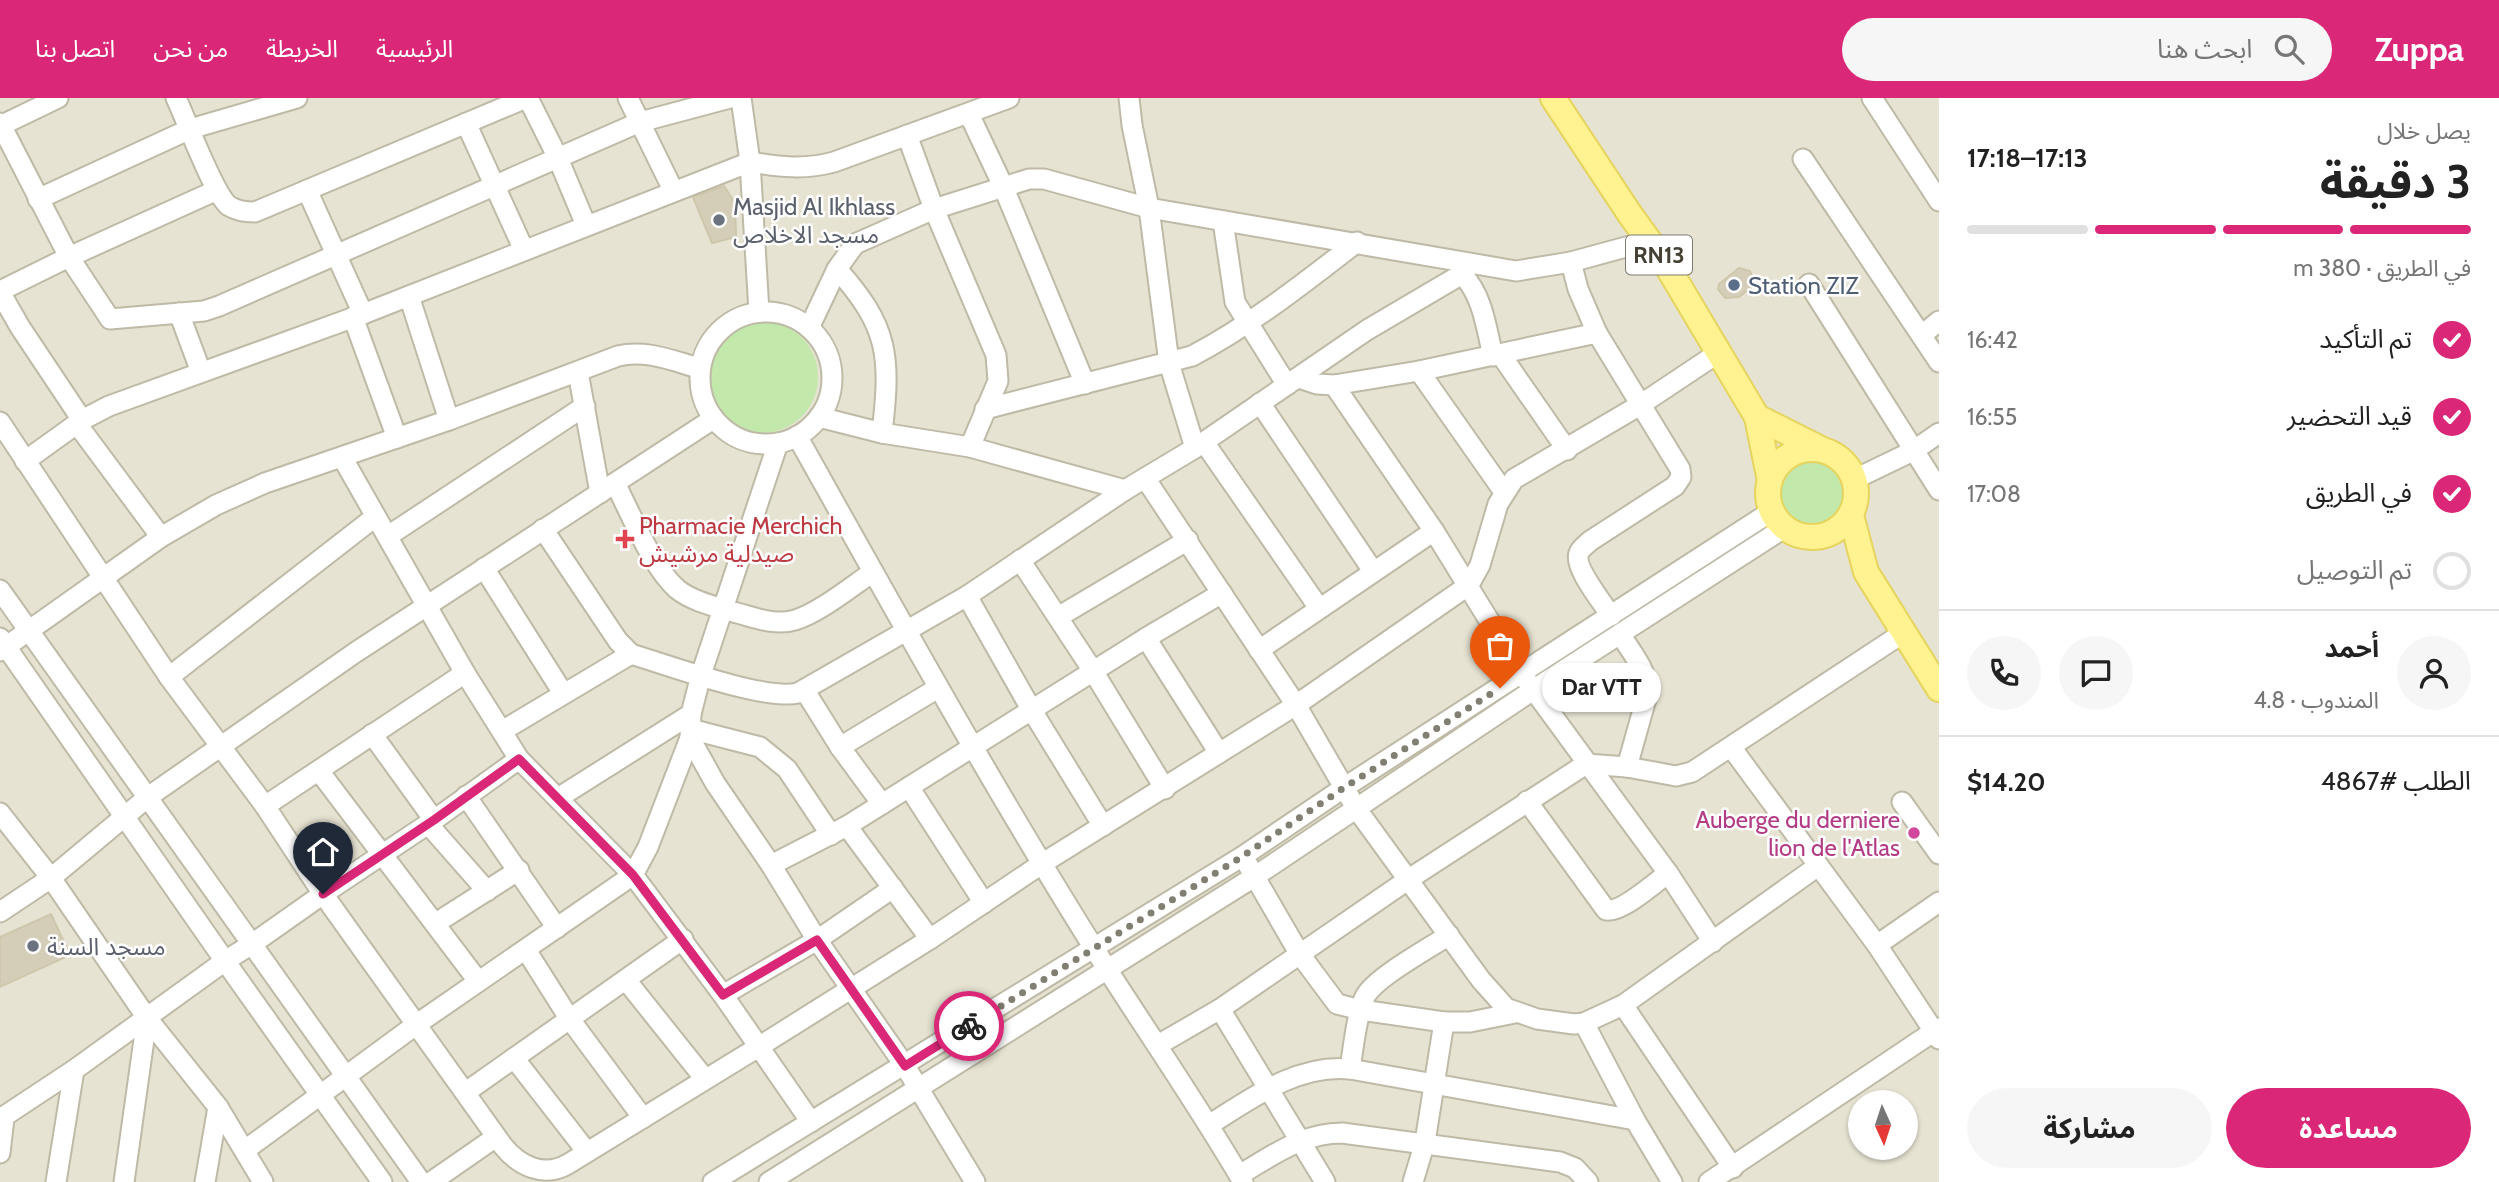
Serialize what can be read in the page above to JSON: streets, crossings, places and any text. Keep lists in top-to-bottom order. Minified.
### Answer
{"streets":{"main road":["RN13"]},"places":{"other":["Masjid Al Ikhlass مسجد الاخلاص","Station ZIZ","Dar VTT","Auberge du derniere lion de l'Atlas","مسجد السنة"],"health":["Pharmacie Merchich صيدلية مرشيش"]},"north":"bottom","page":{"header":"Zuppa","search":"ابحث هنا","nav":["الرئيسية","الخريطة","من نحن","اتصل بنا"],"heading":["3 دقيقة","يصل خلال","17:13–17:18"],"panel":["أحمد","المندوب · 4.8","الطلب #4867","$14.20"],"bar":"في الطريق · 380 m","list":[["تم التأكيد","16:42"],["قيد التحضير","16:55"],["في الطريق","17:08"],"تم التوصيل"],"bubble":"Dar VTT","buttons":["مساعدة","مشاركة"]}}
